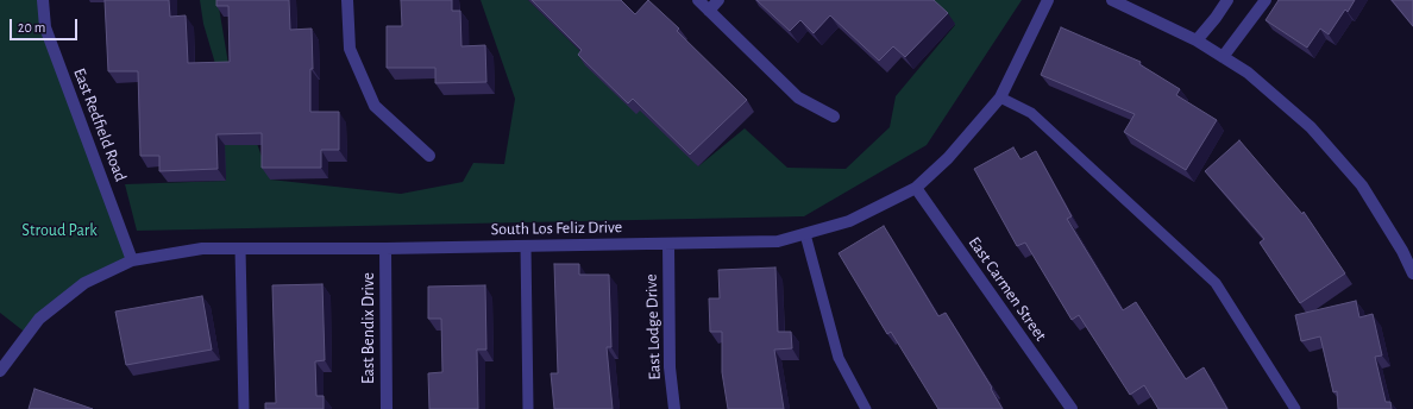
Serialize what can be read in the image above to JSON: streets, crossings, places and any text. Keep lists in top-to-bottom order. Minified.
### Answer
{"streets":{"street":["East Redfield Road","South Los Feliz Drive","East Carmen Street","East Lodge Drive","East Bendix Drive"]},"crossings":[["East Redfield Road","South Los Feliz Drive"],["South Los Feliz Drive","East Carmen Street"],["South Los Feliz Drive","East Lodge Drive"],["South Los Feliz Drive","East Bendix Drive"]],"parks":["Stroud Park"],"scale_bar":"20 m"}
